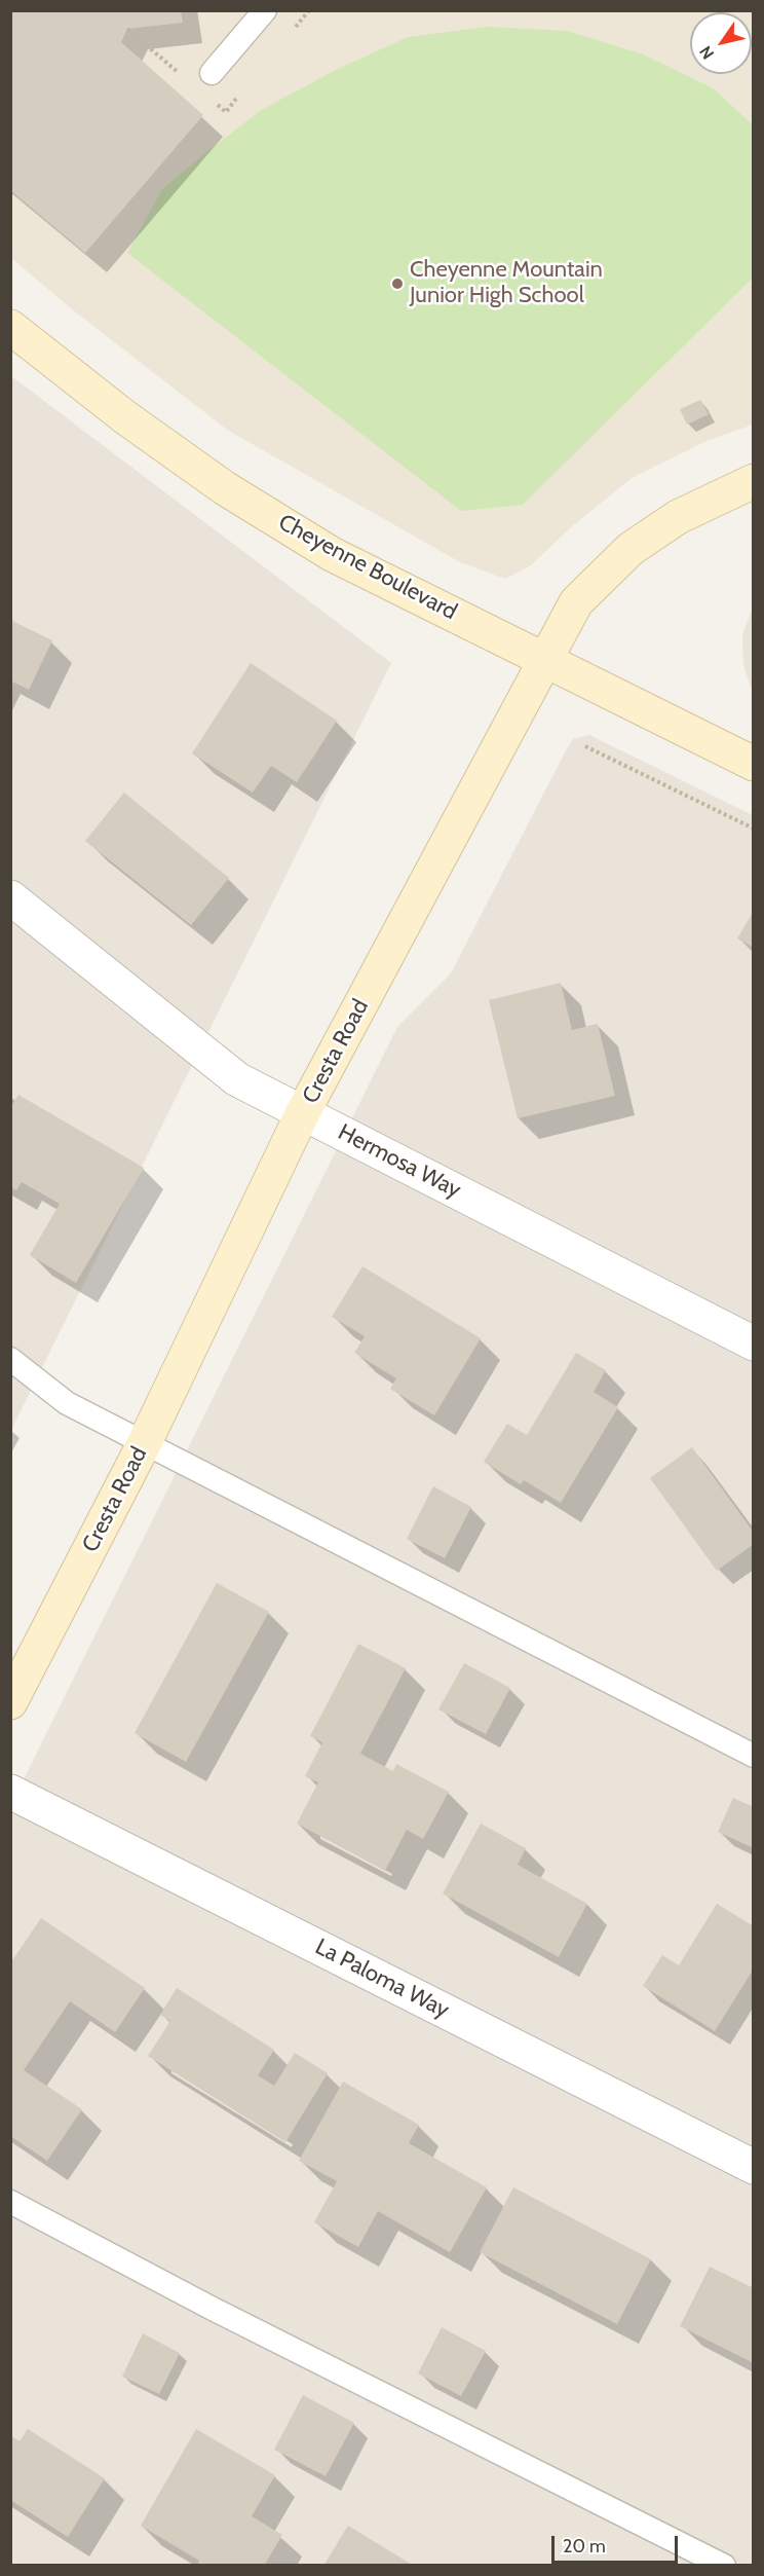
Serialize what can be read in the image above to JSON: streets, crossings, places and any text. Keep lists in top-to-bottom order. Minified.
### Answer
{"streets":{"main road":["Cheyenne Boulevard","Cresta Road"],"street":["Hermosa Way","La Paloma Way"]},"crossings":[["Cheyenne Boulevard","Cresta Road"],["Cresta Road","Hermosa Way"]],"places":["Cheyenne Mountain Junior High School"],"scale_bar":"20 m","north":"bottom left"}
